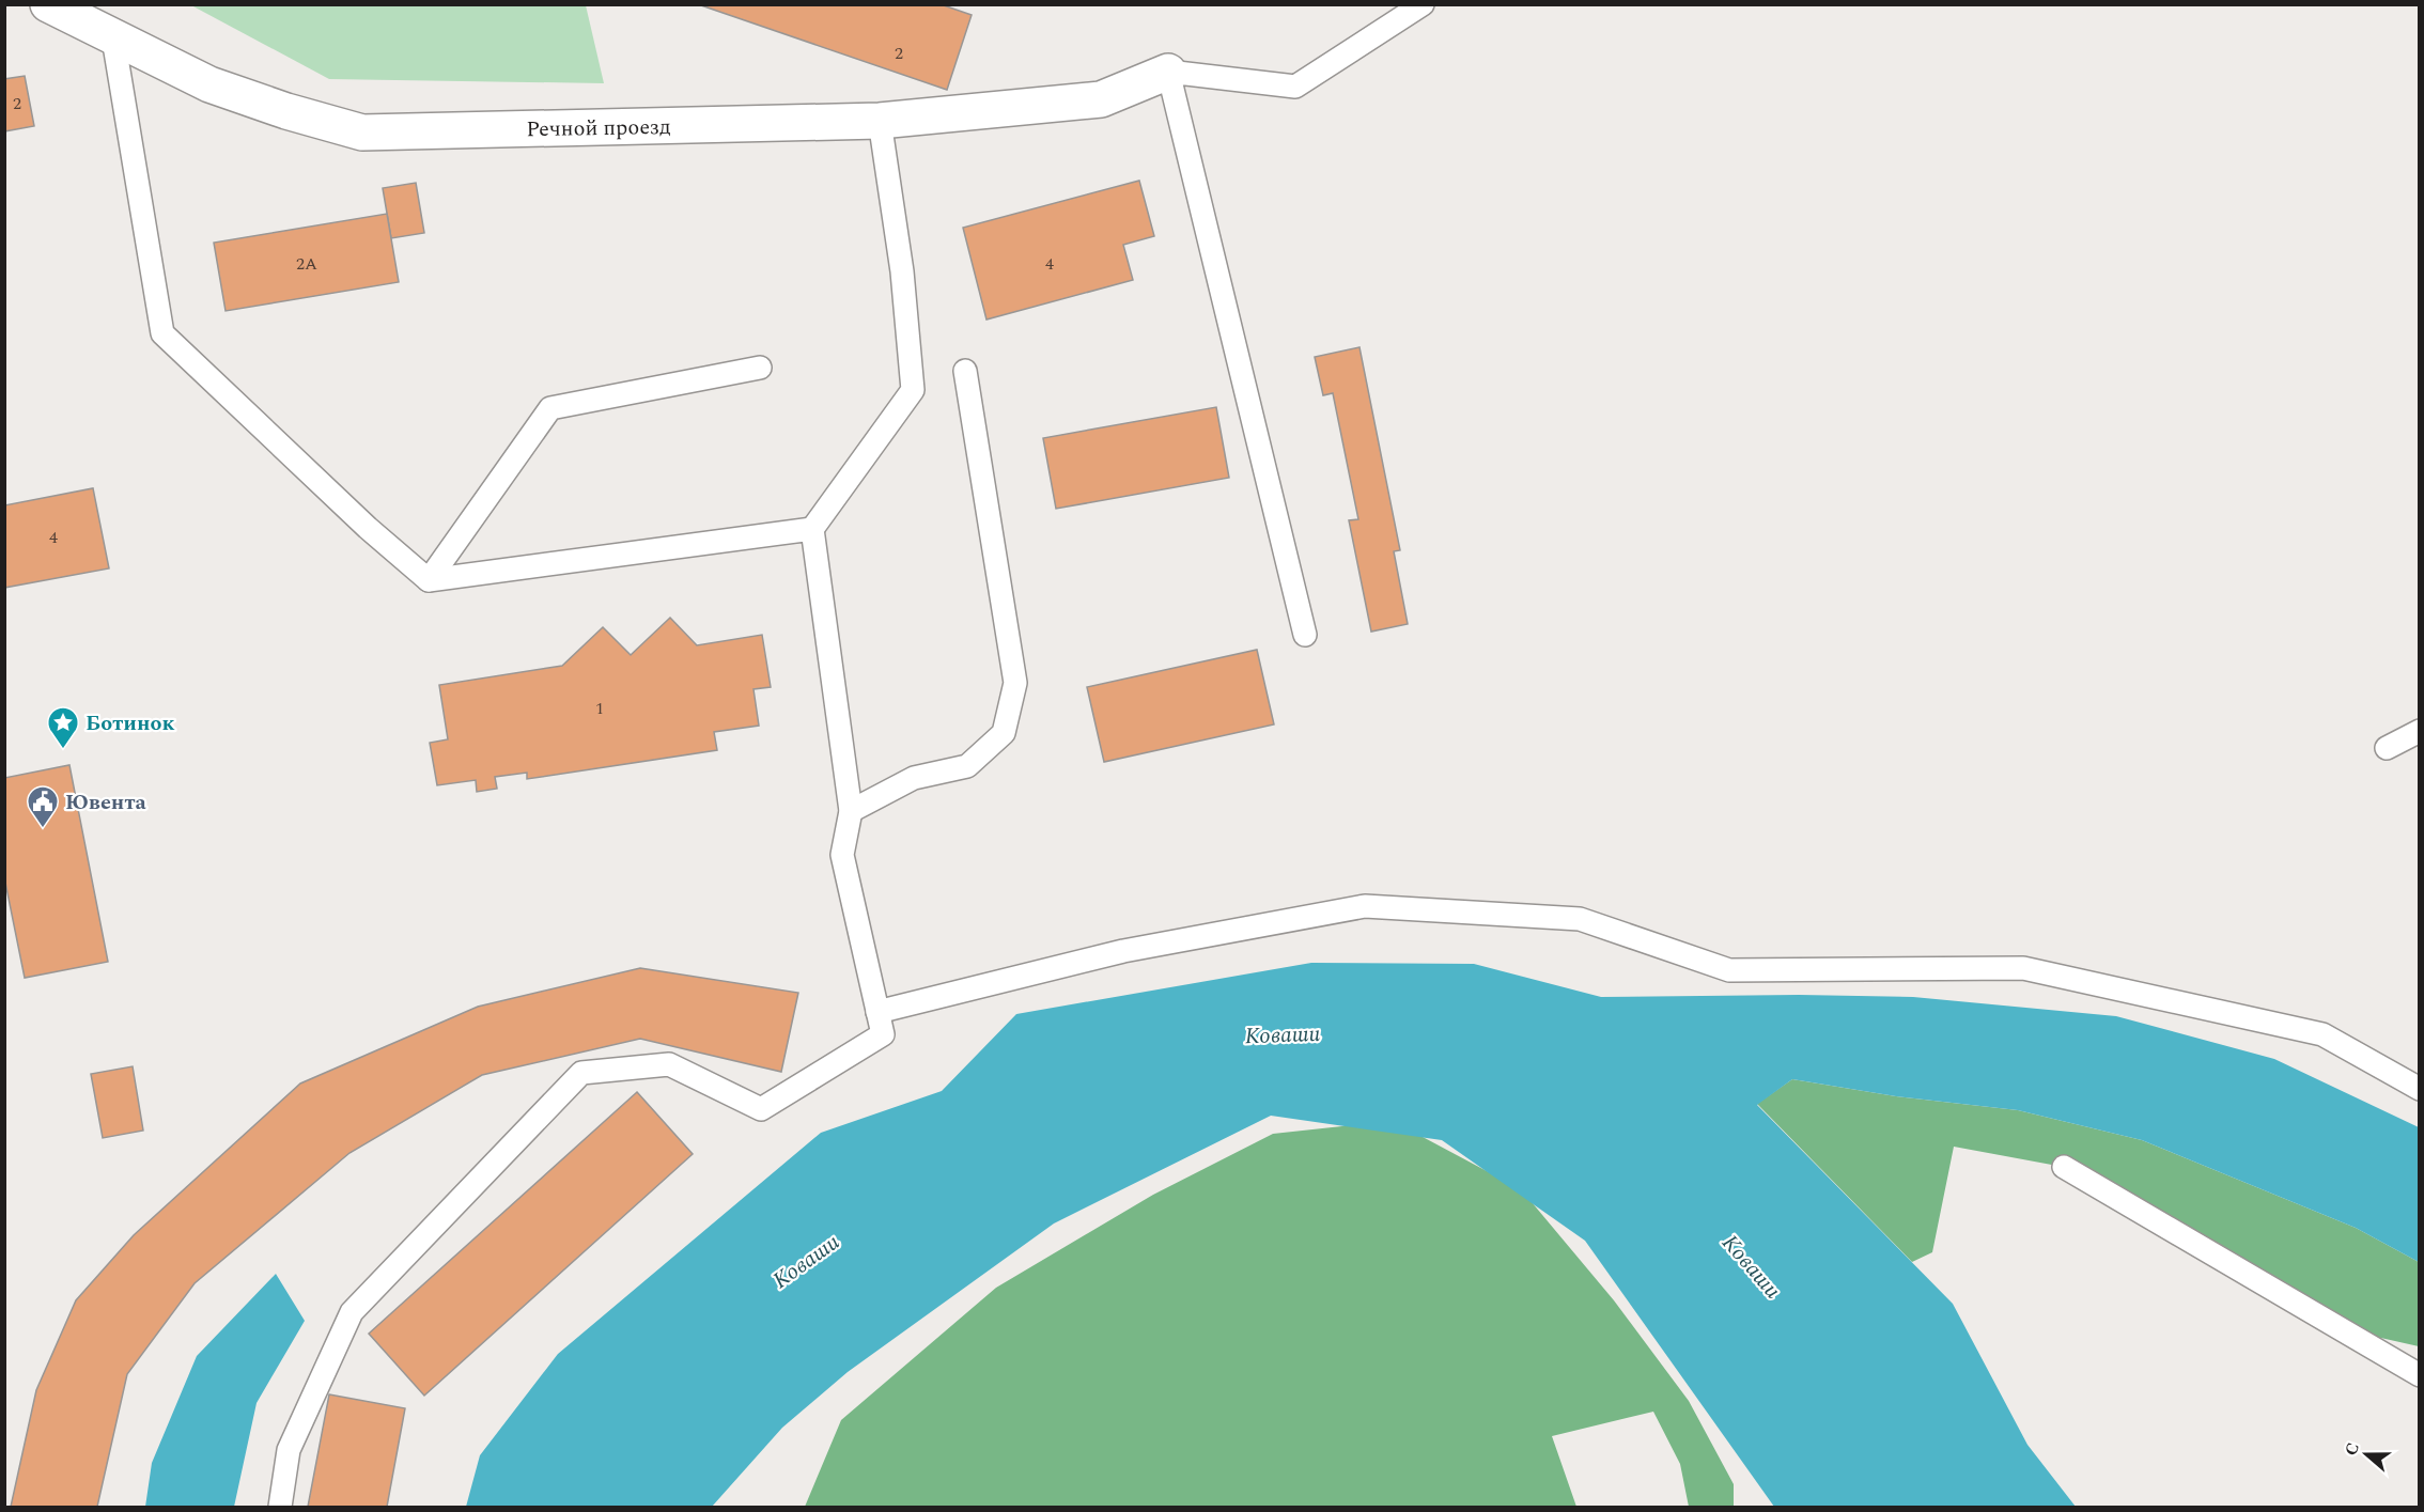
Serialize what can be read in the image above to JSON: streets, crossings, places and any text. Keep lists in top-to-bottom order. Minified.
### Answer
{"streets":{"street":["Речной проезд"]},"water":["Коваши"],"places":{"place":["Ботинок"],"public building":["Ювента"]},"house_numbers":["2","2","2А","4","4","1"],"north":"left"}
